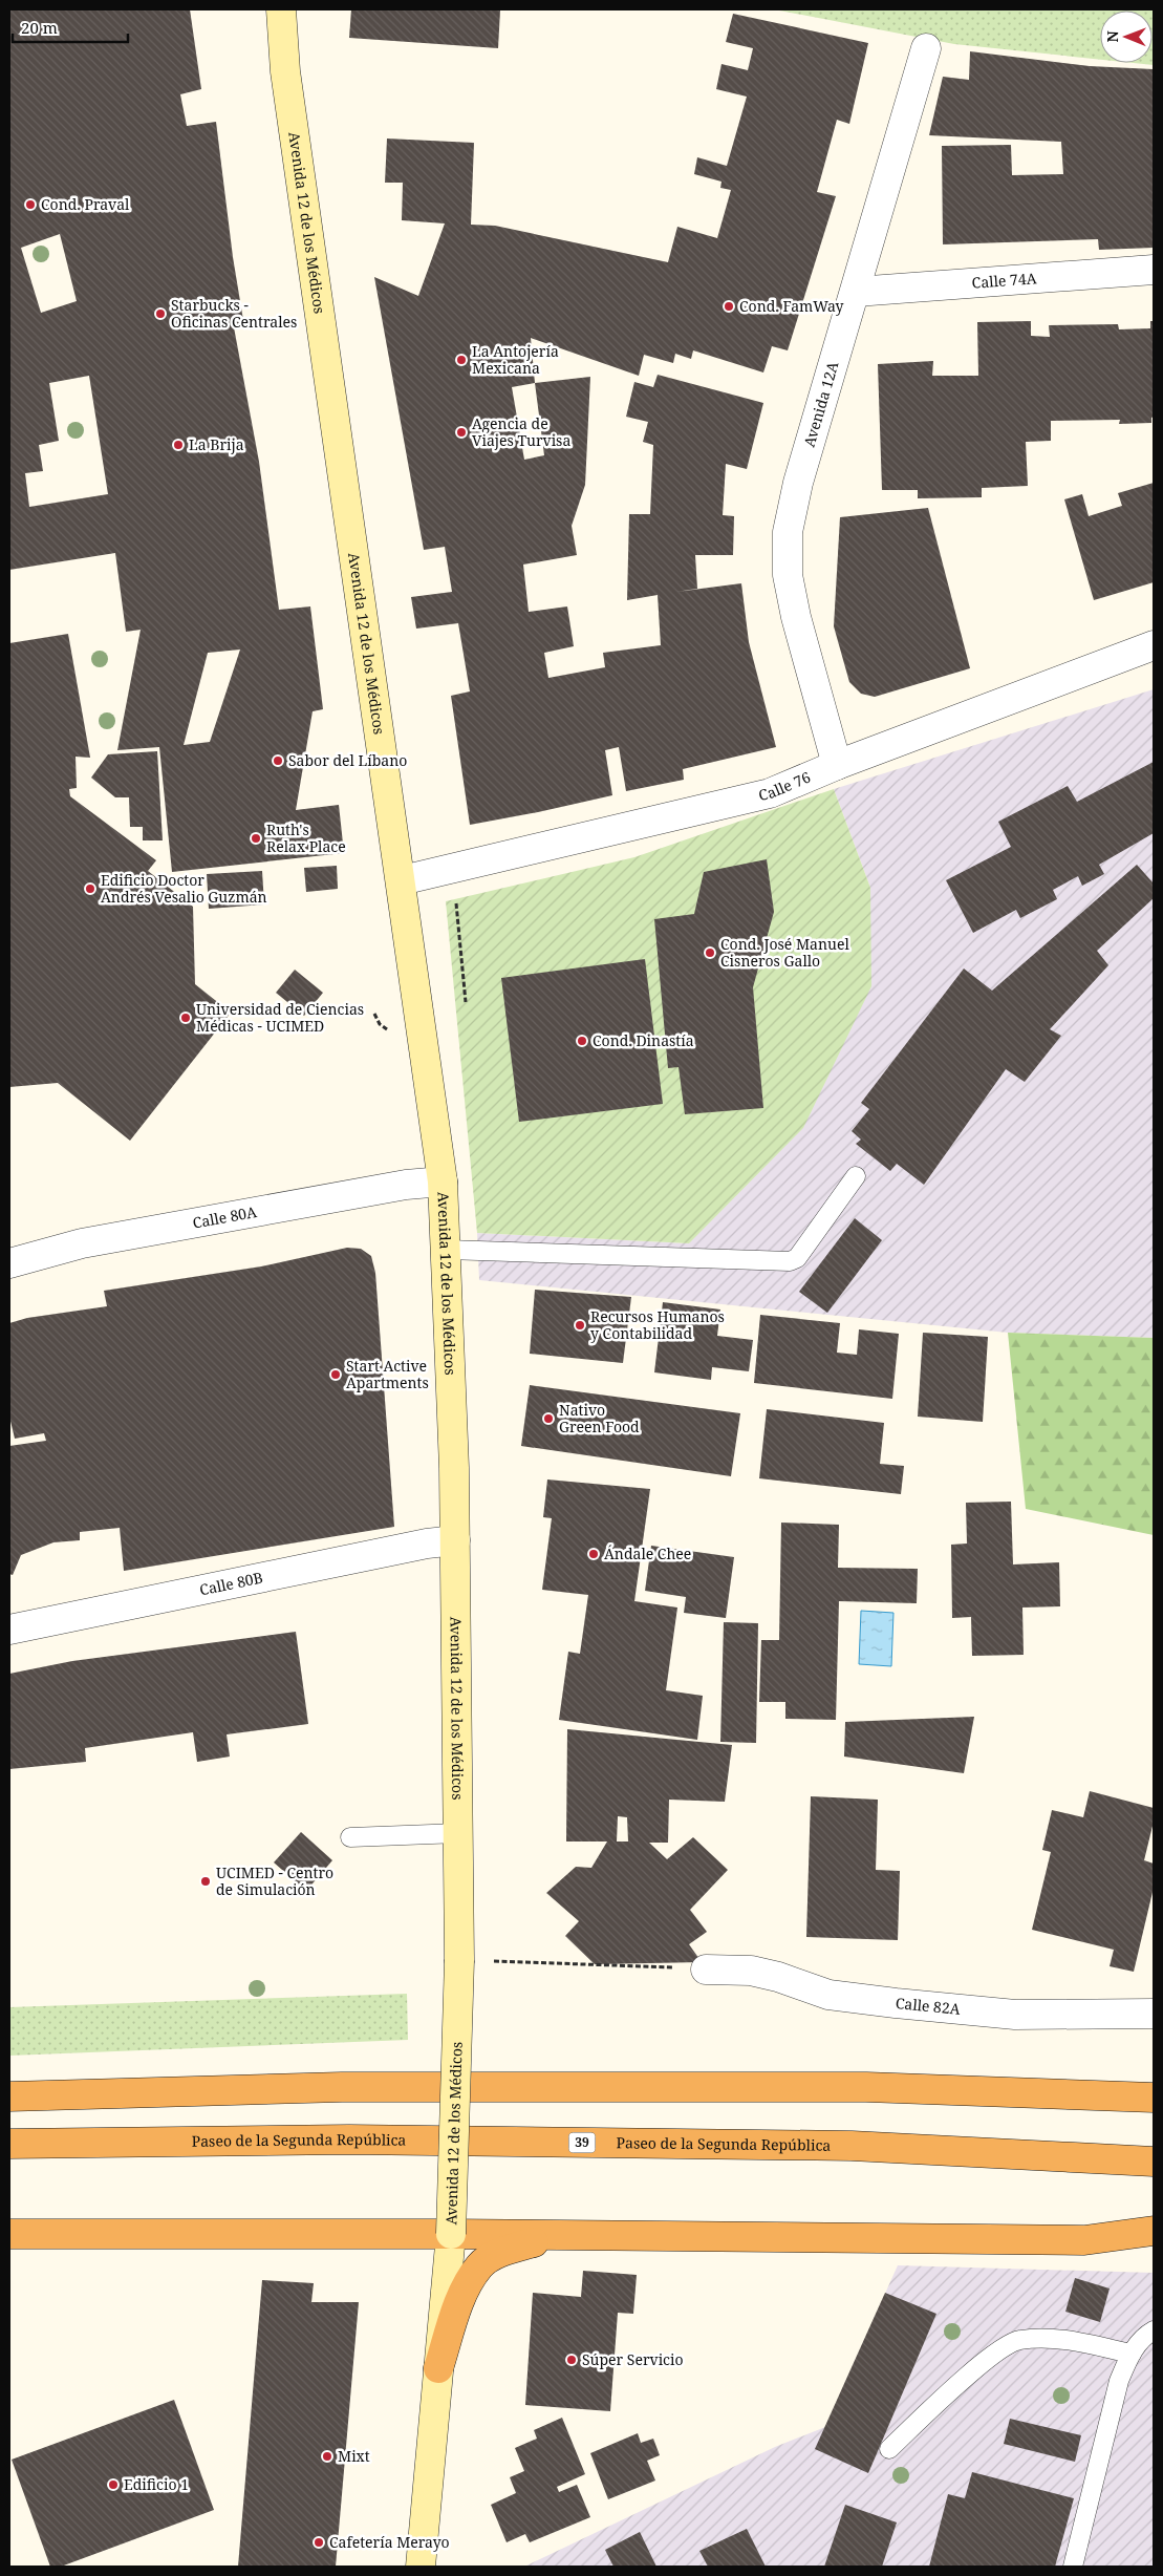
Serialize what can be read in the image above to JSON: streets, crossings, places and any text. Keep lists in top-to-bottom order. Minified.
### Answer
{"streets":{"highway":["Paseo de la Segunda República","39"],"main road":["Avenida 12 de los Médicos"],"street":["Calle 74A","Avenida 12A","Calle 76","Calle 80A","Calle 80B","Calle 82A"]},"crossings":[["Avenida 12 de los Médicos","Calle 76"],["Avenida 12 de los Médicos","Calle 80A"],["Avenida 12 de los Médicos","Calle 80B"],["Calle 74A","Avenida 12A"],["Avenida 12A","Calle 76"]],"places":["Cond. Praval","Cond. FamWay","Starbucks - Oficinas Centrales","La Antojería Mexicana","Agencia de Viajes Turvisa","La Brija","Sabor del Líbano","Ruth's Relax Place","Edificio Doctor Andrés Vesalio Guzmán","Cond. José Manuel Cisneros Gallo","Universidad de Ciencias Médicas - UCIMED","Cond. Dinastía","Recursos Humanos y Contabilidad","Start Active Apartments","Nativo Green Food","Ándale Chee","UCIMED - Centro de Simulación","Súper Servicio","Mixt","Edificio 1","Cafetería Merayo"],"scale_bar":"20 m","north":"left"}
